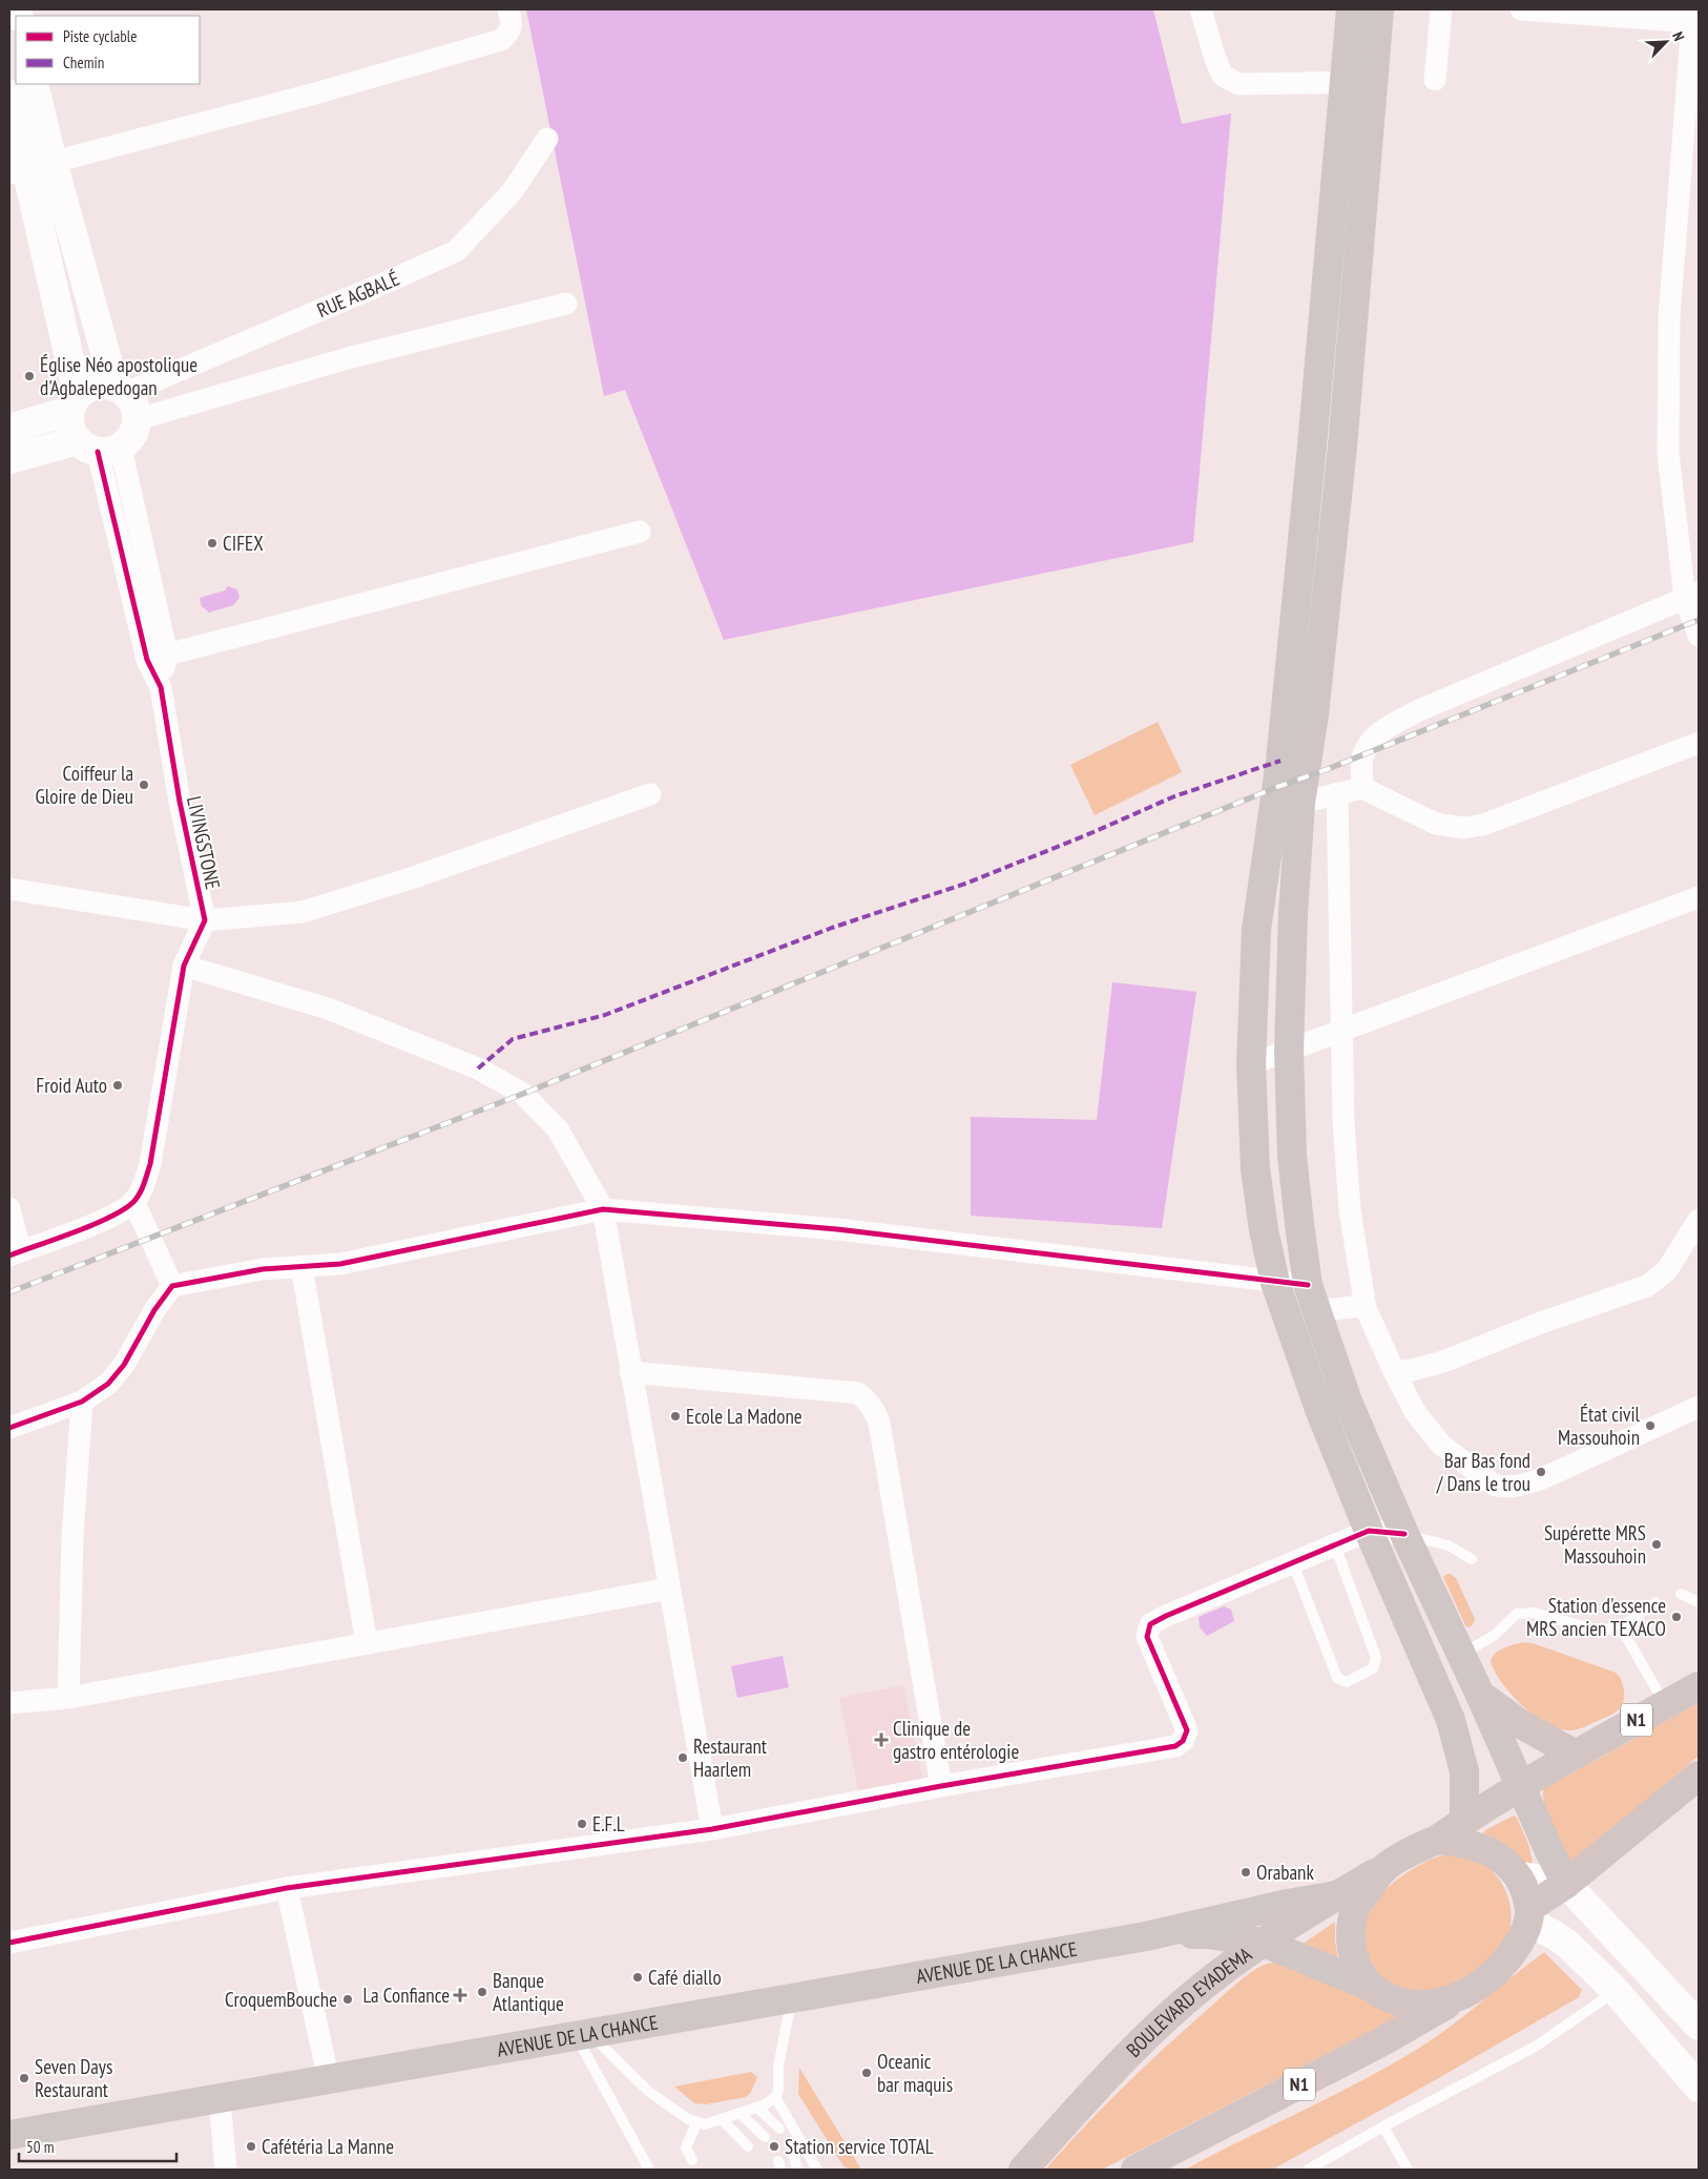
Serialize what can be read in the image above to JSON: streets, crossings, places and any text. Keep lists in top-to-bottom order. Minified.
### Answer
{"streets":{"highway":["N1","BOULEVARD EYADEMA"],"main road":["AVENUE DE LA CHANCE"],"street":["RUE AGBALÉ","LIVINGSTONE"]},"crossings":[["RUE AGBALÉ","LIVINGSTONE"],["N1","BOULEVARD EYADEMA"]],"places":{"other":["Église Néo apostolique d'Agbalepedogan","CIFEX","Coiffeur la Gloire de Dieu","Froid Auto","Ecole La Madone","État civil Massouhoin","Bar Bas fond / Dans le trou","Supérette MRS Massouhoin","Station d'essence MRS ancien TEXACO","Restaurant Haarlem","E.F.L","Orabank","Café diallo","Banque Atlantique","CroquemBouche","Oceanic bar maquis","Seven Days Restaurant","Cafétéria La Manne","Station service TOTAL"],"health":["Clinique de gastro entérologie","La Confiance"]},"legend":["Piste cyclable","Chemin"],"scale_bar":"50 m","north":"top right"}
